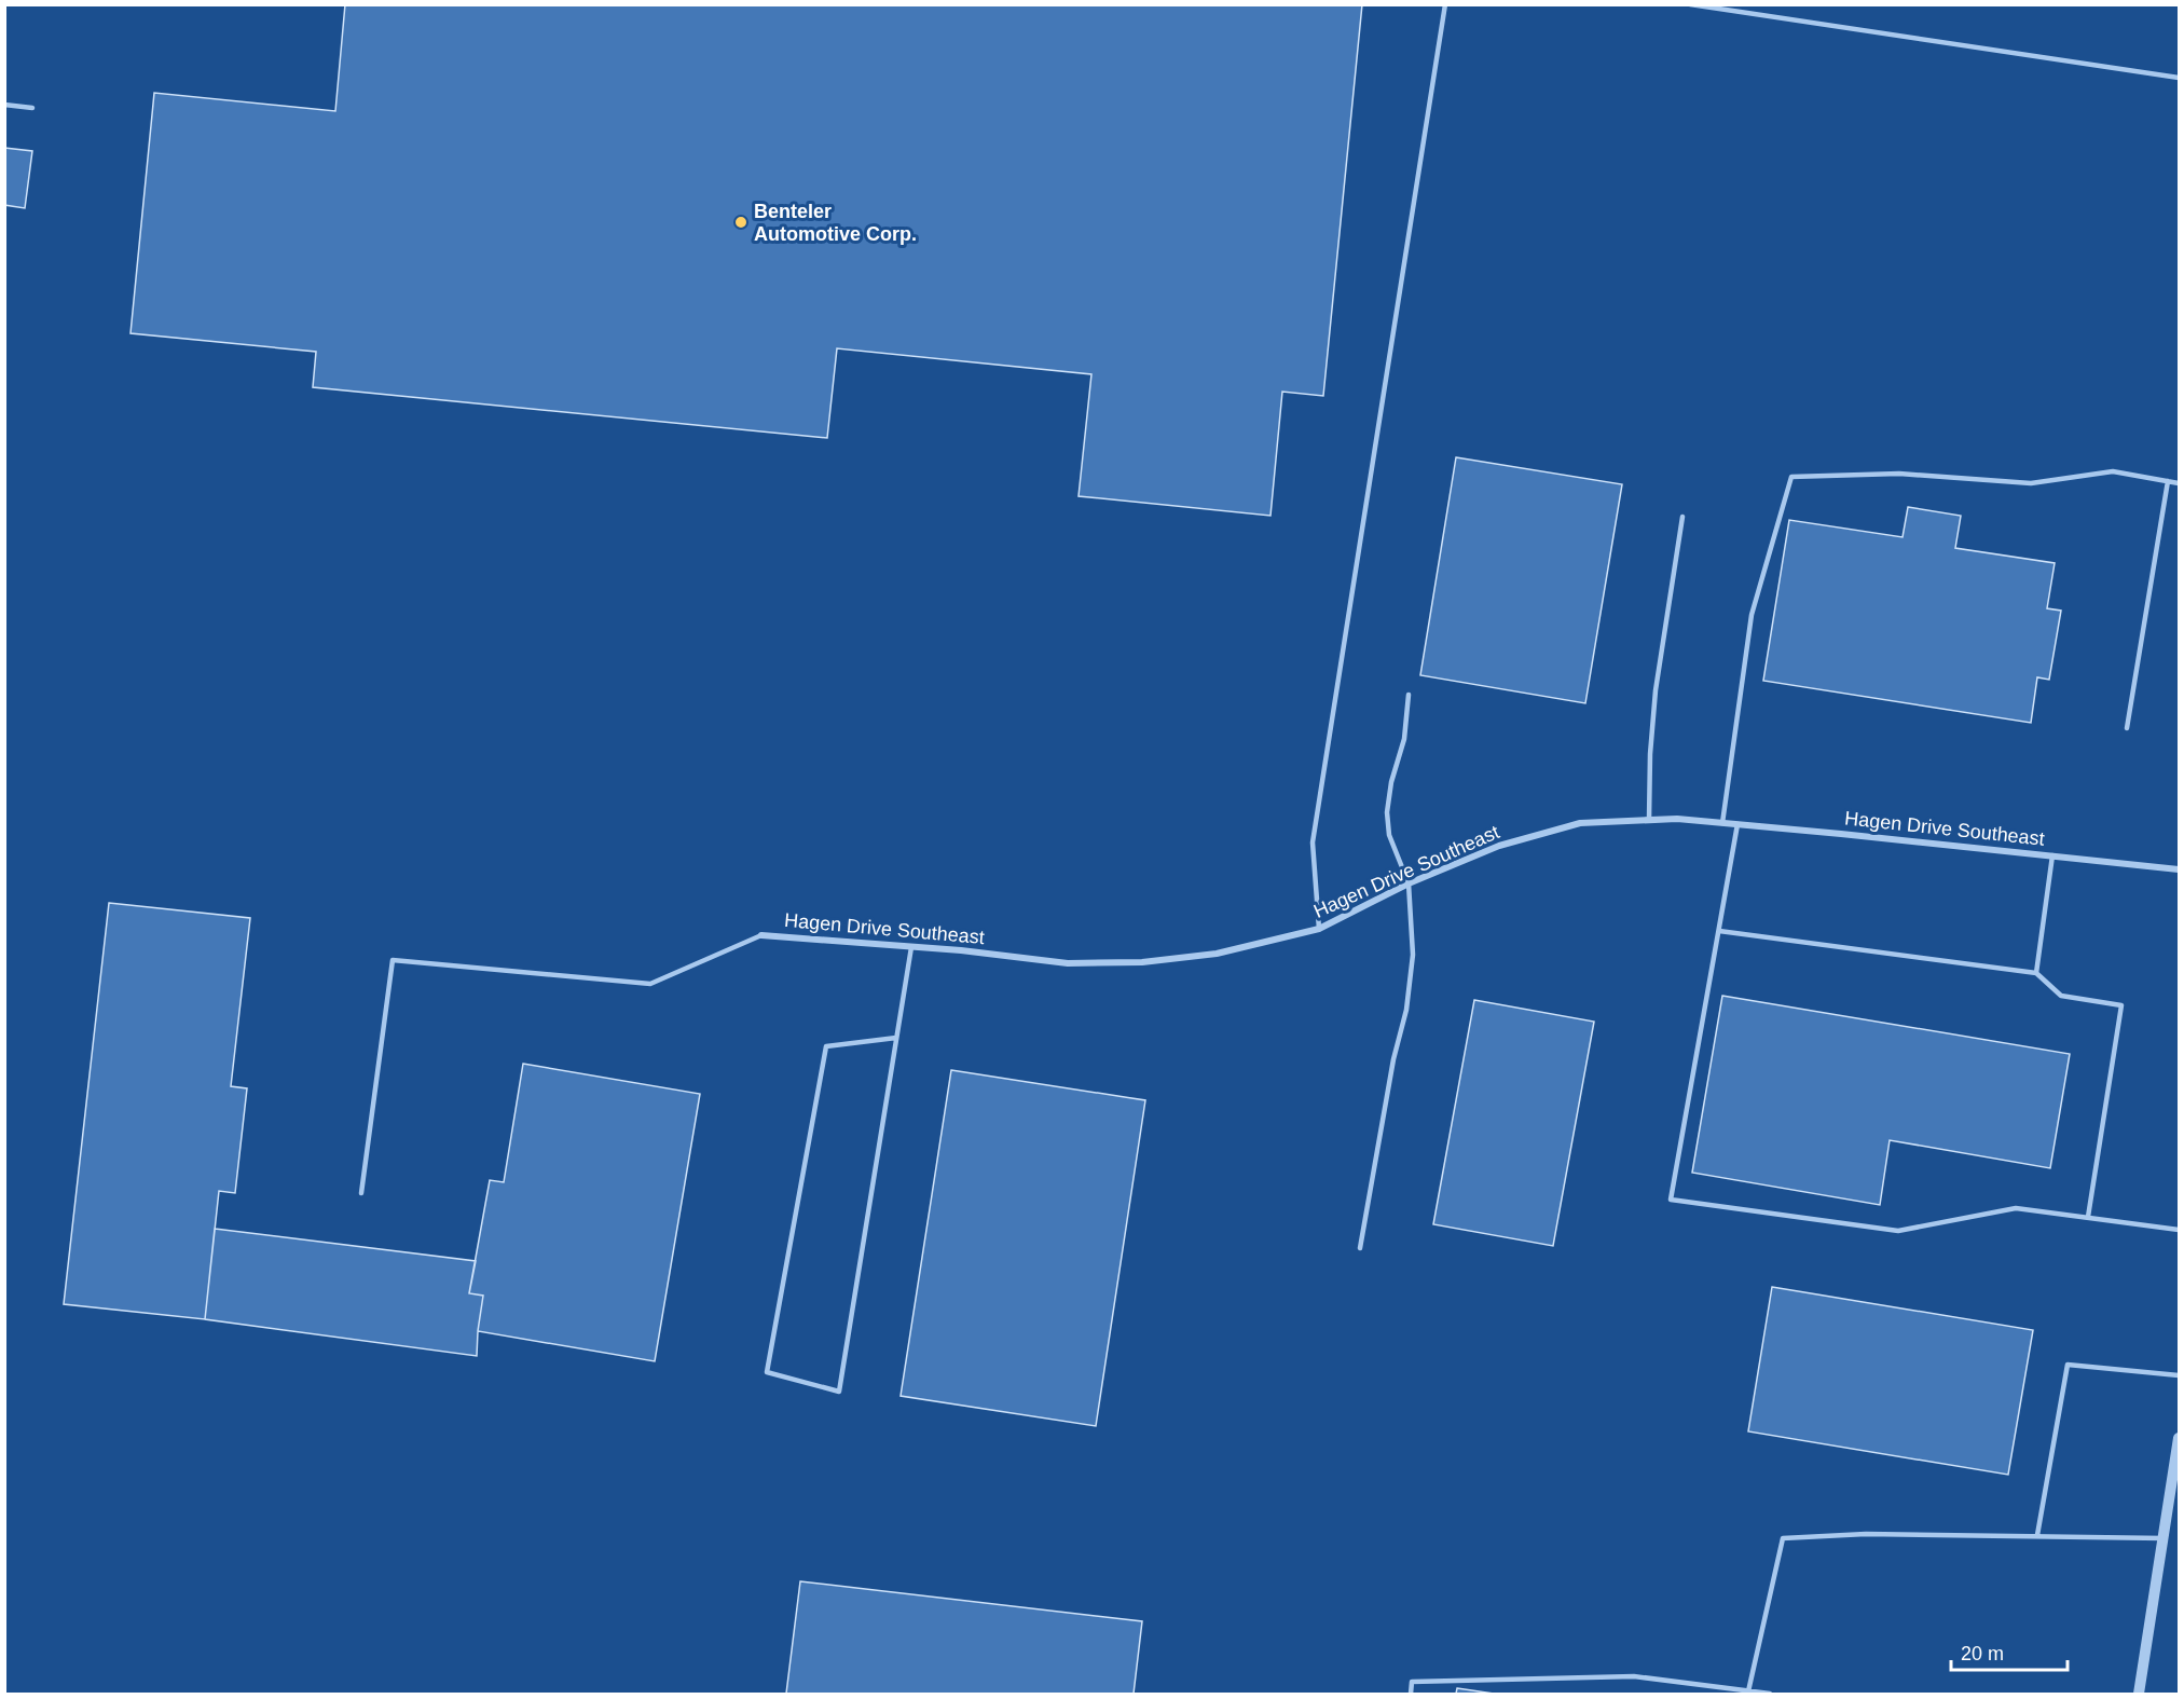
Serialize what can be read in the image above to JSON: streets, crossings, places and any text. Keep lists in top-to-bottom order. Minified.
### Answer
{"streets":{"street":["Hagen Drive Southeast"]},"places":["Benteler Automotive Corp."],"scale_bar":"20 m"}
